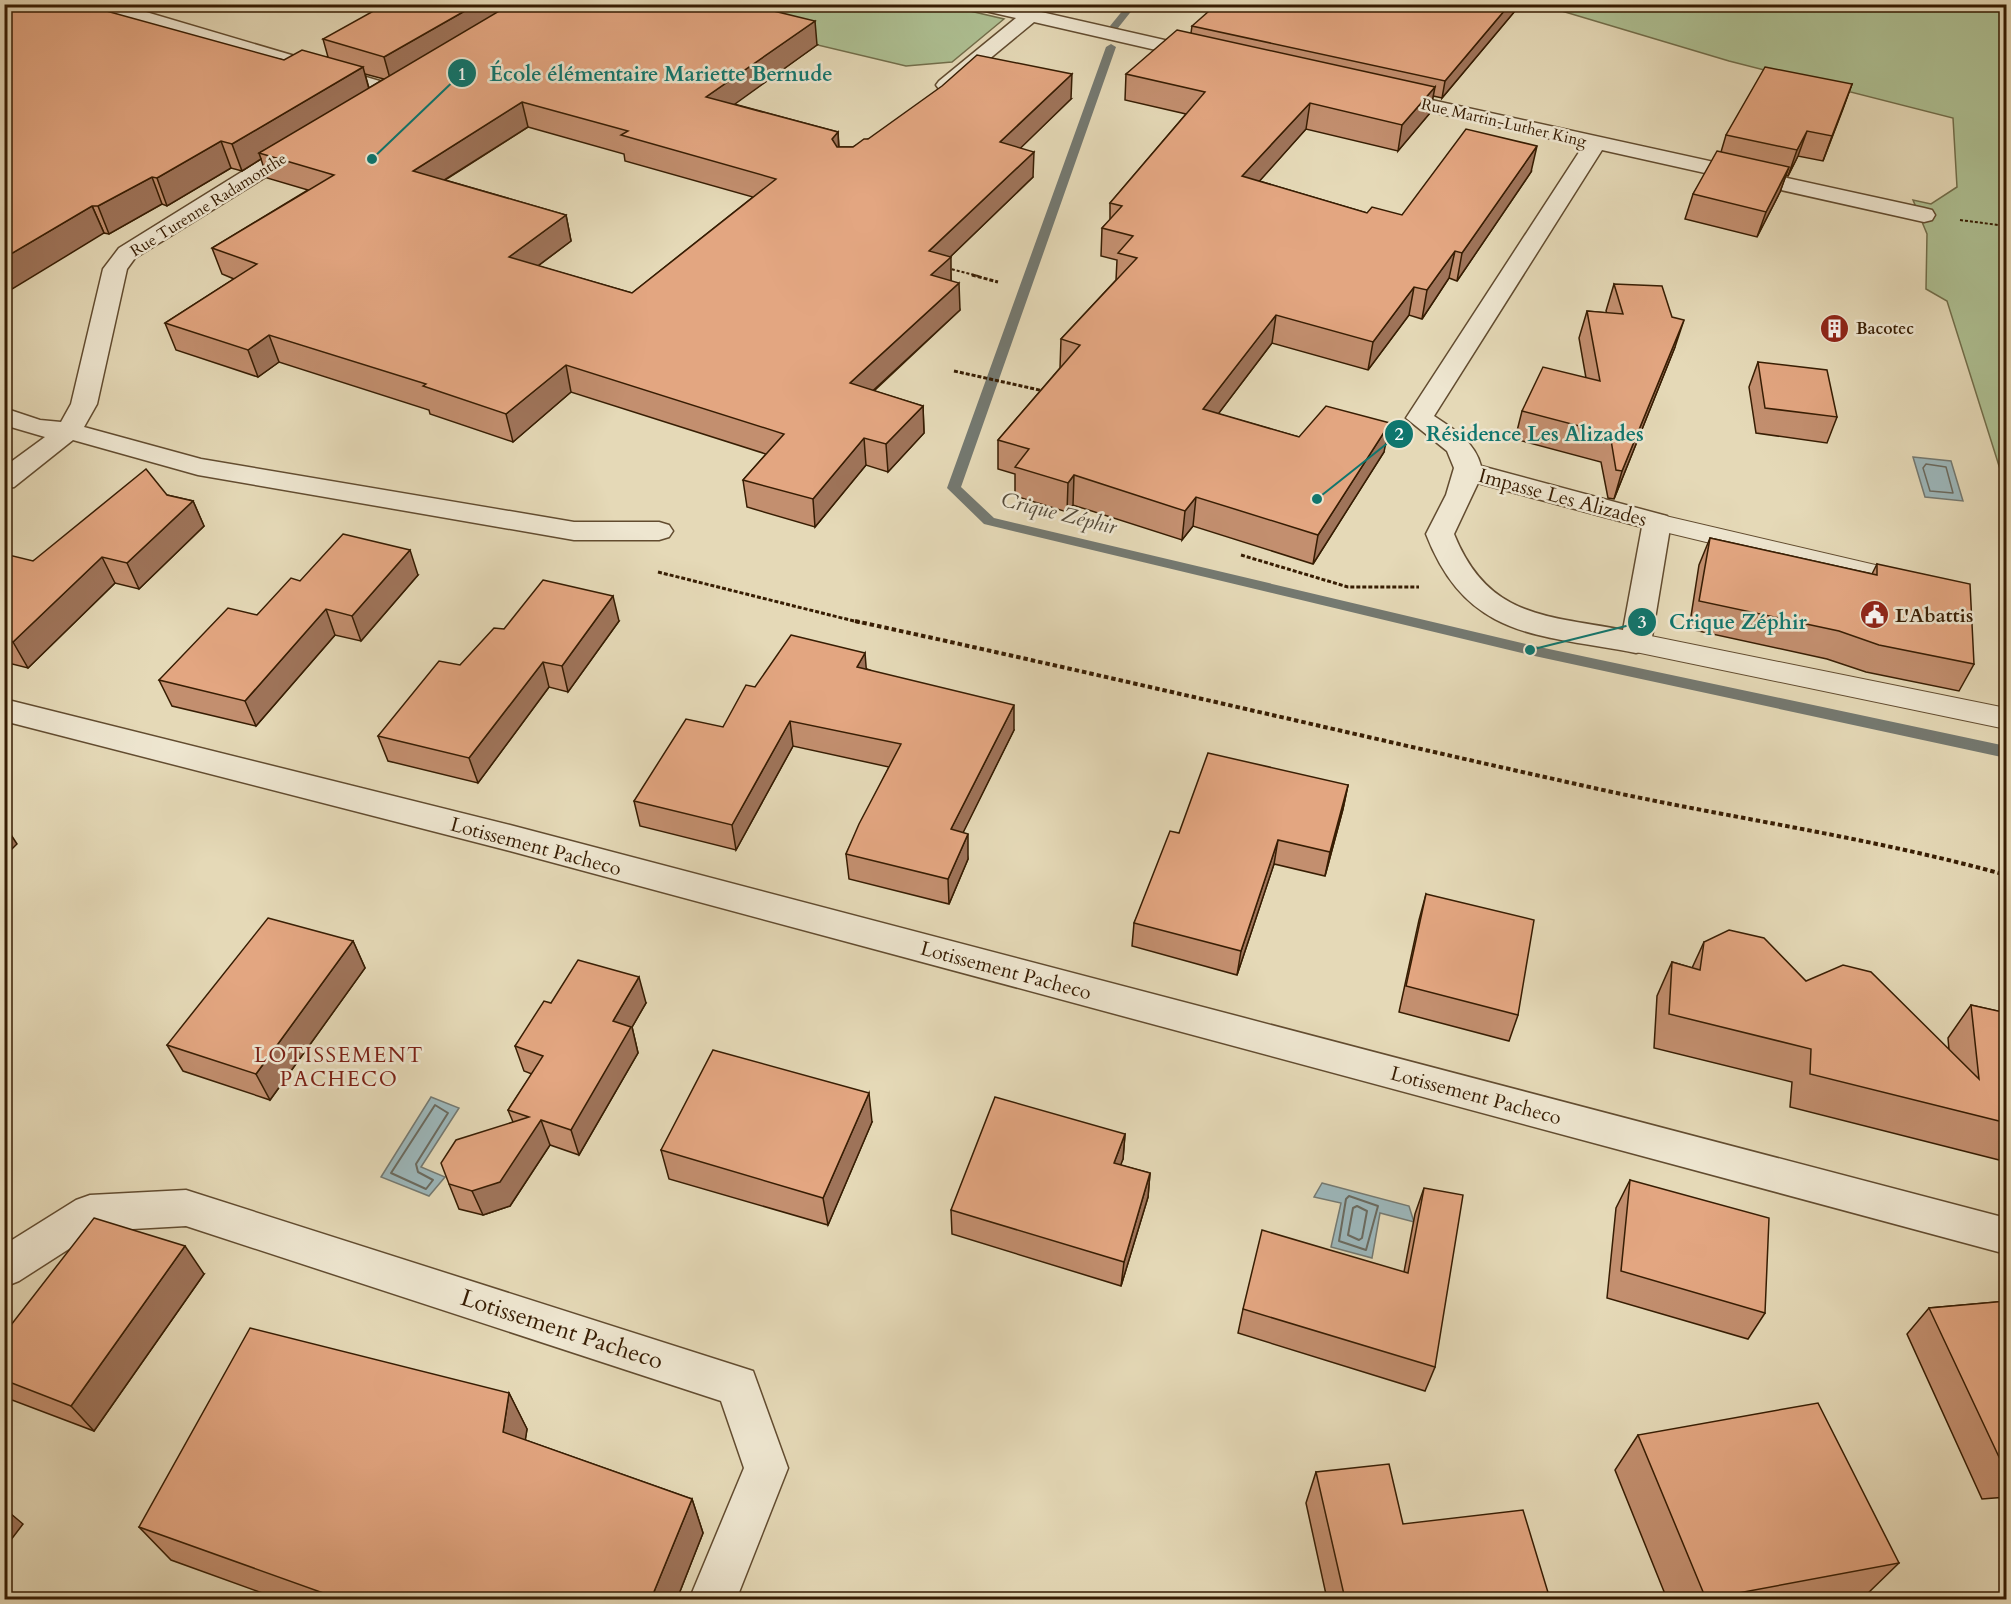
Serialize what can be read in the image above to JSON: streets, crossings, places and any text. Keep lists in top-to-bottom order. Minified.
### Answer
{"streets":{"street":["Rue Martin-Luther King","Rue Turenne Radamonthe","Impasse Les Alizades","Lotissement Pacheco"]},"crossings":[["Rue Martin-Luther King","Impasse Les Alizades"]],"districts":["LOTISSEMENT PACHECO"],"water":["Crique Zéphir"],"places":{"other":["École élémentaire Mariette Bernude","Résidence Les Alizades","Crique Zéphir"],"building":["Bacotec"],"public building":["L'Abattis"]}}
